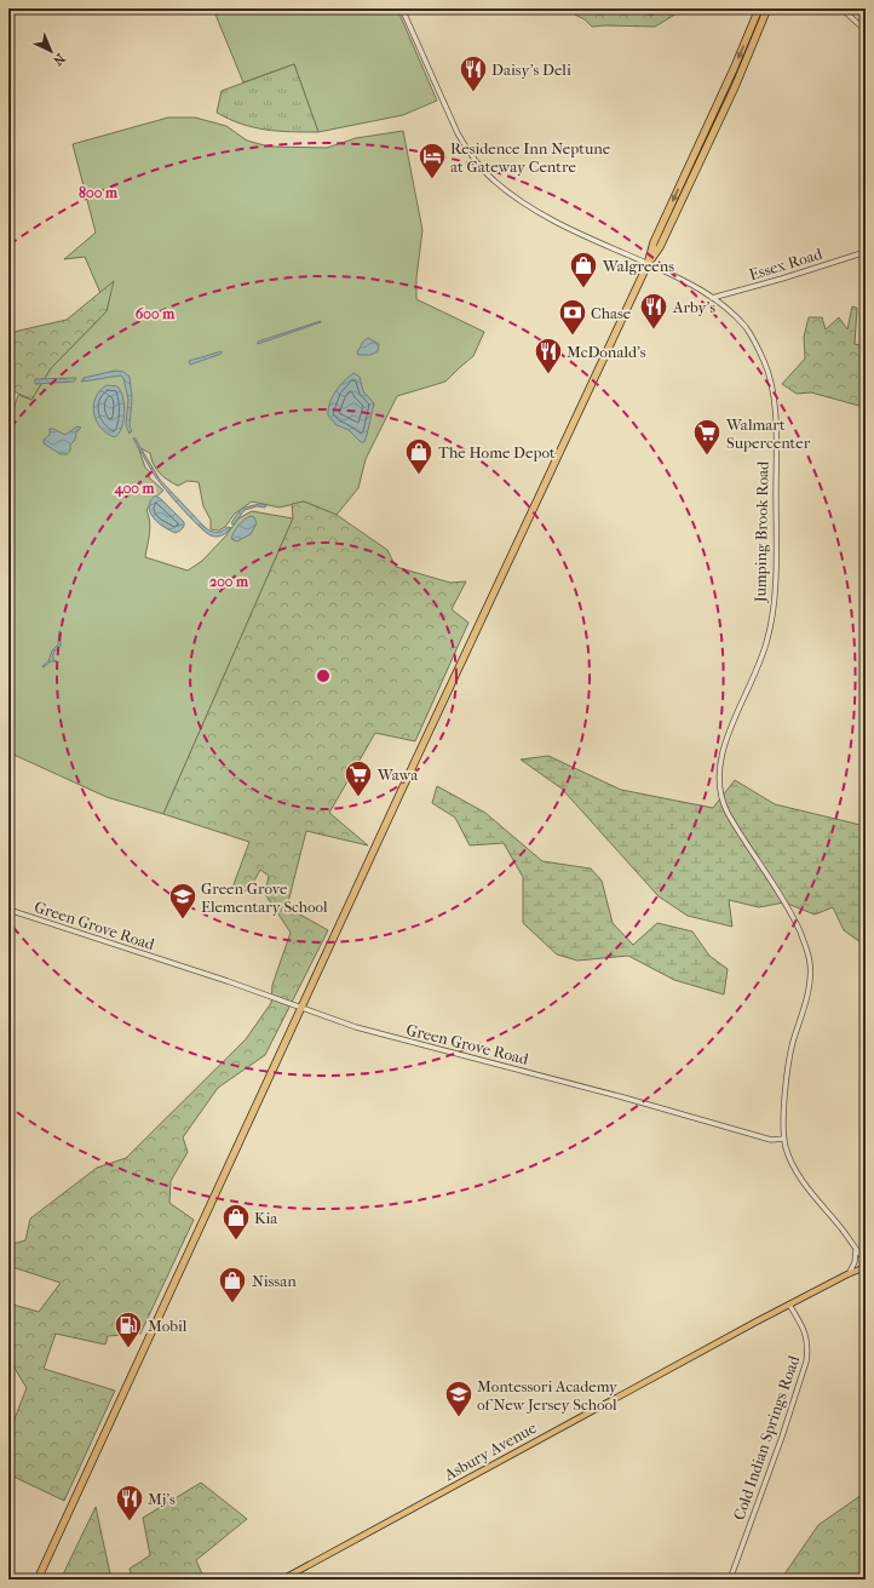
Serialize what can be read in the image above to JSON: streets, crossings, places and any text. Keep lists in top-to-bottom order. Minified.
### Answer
{"streets":{"main road":["Asbury Avenue"],"street":["Essex Road","Jumping Brook Road","Green Grove Road","Cold Indian Springs Road"]},"crossings":[["Essex Road","Jumping Brook Road"],["Jumping Brook Road","Green Grove Road"],["Cold Indian Springs Road","Asbury Avenue"]],"places":{"restaurant":["Daisy's Deli","Arby's","McDonald's","Mj's"],"hotel":["Residence Inn Neptune at Gateway Centre"],"shop":["Walgreens","The Home Depot","Kia","Nissan"],"bank":["Chase"],"supermarket":["Walmart Supercenter","Wawa"],"school or university":["Green Grove Elementary School","Montessori Academy of New Jersey School"],"fuel station":["Mobil"]},"north":"bottom right","rings":["800 m","600 m","400 m","200 m"]}
